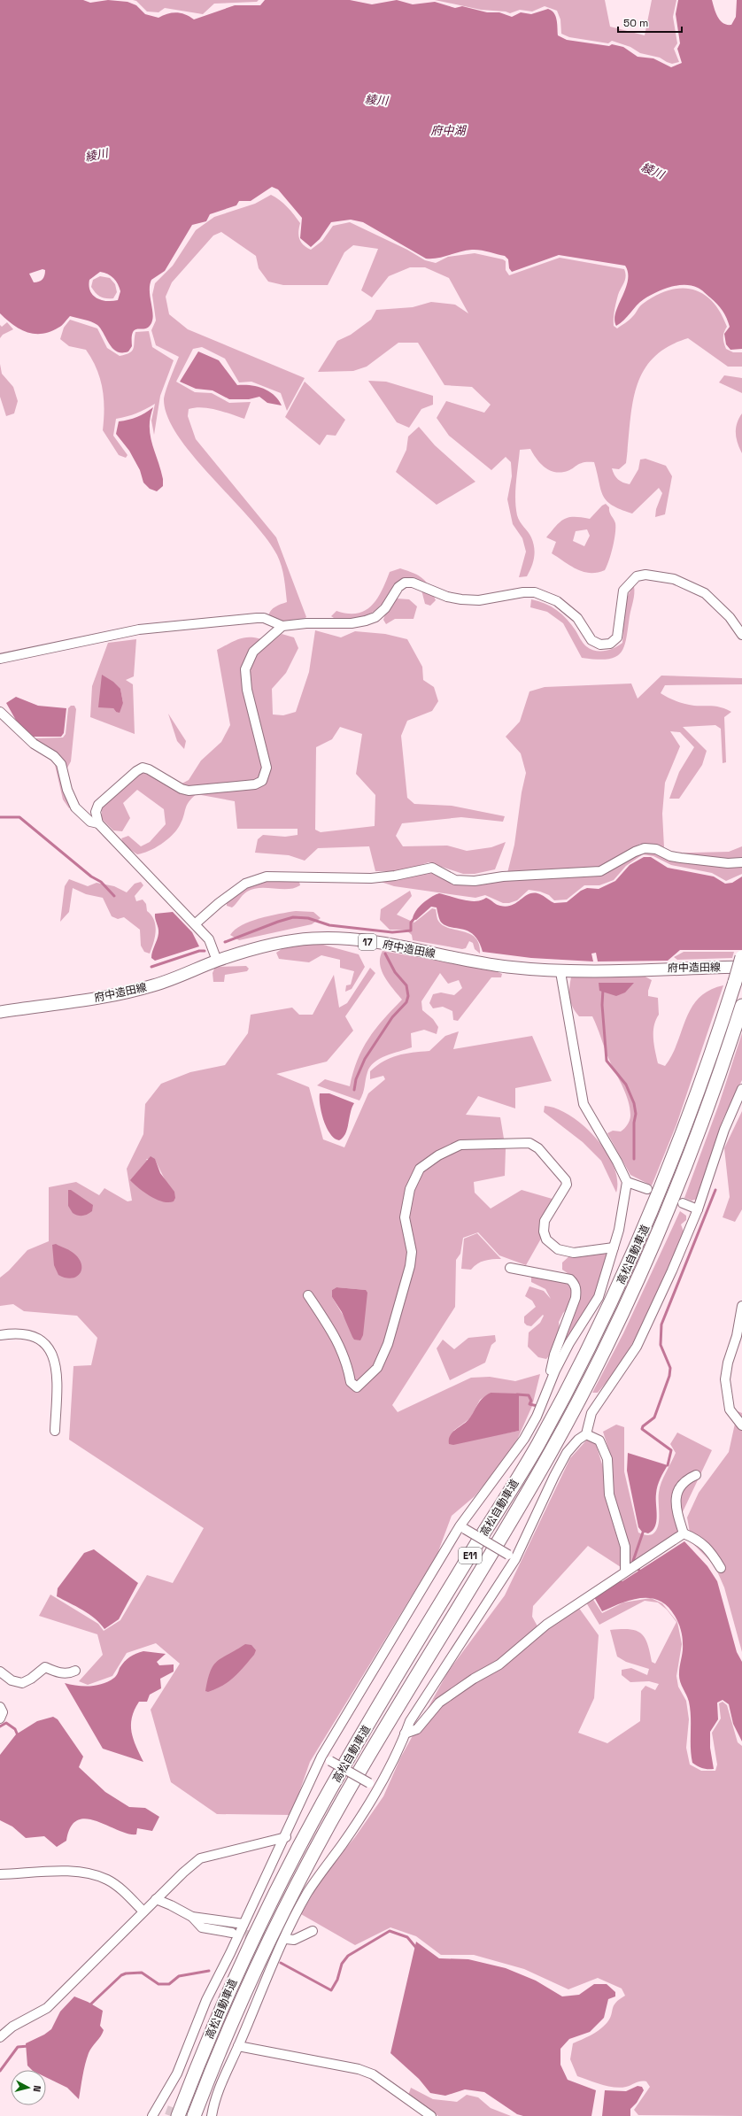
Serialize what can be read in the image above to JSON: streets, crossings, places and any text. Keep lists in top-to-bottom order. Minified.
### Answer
{"streets":{"highway":["高松自動車道","E11"],"main road":["17","府中造田線"]},"water":["綾川","府中湖"],"scale_bar":"50 m","north":"right"}
